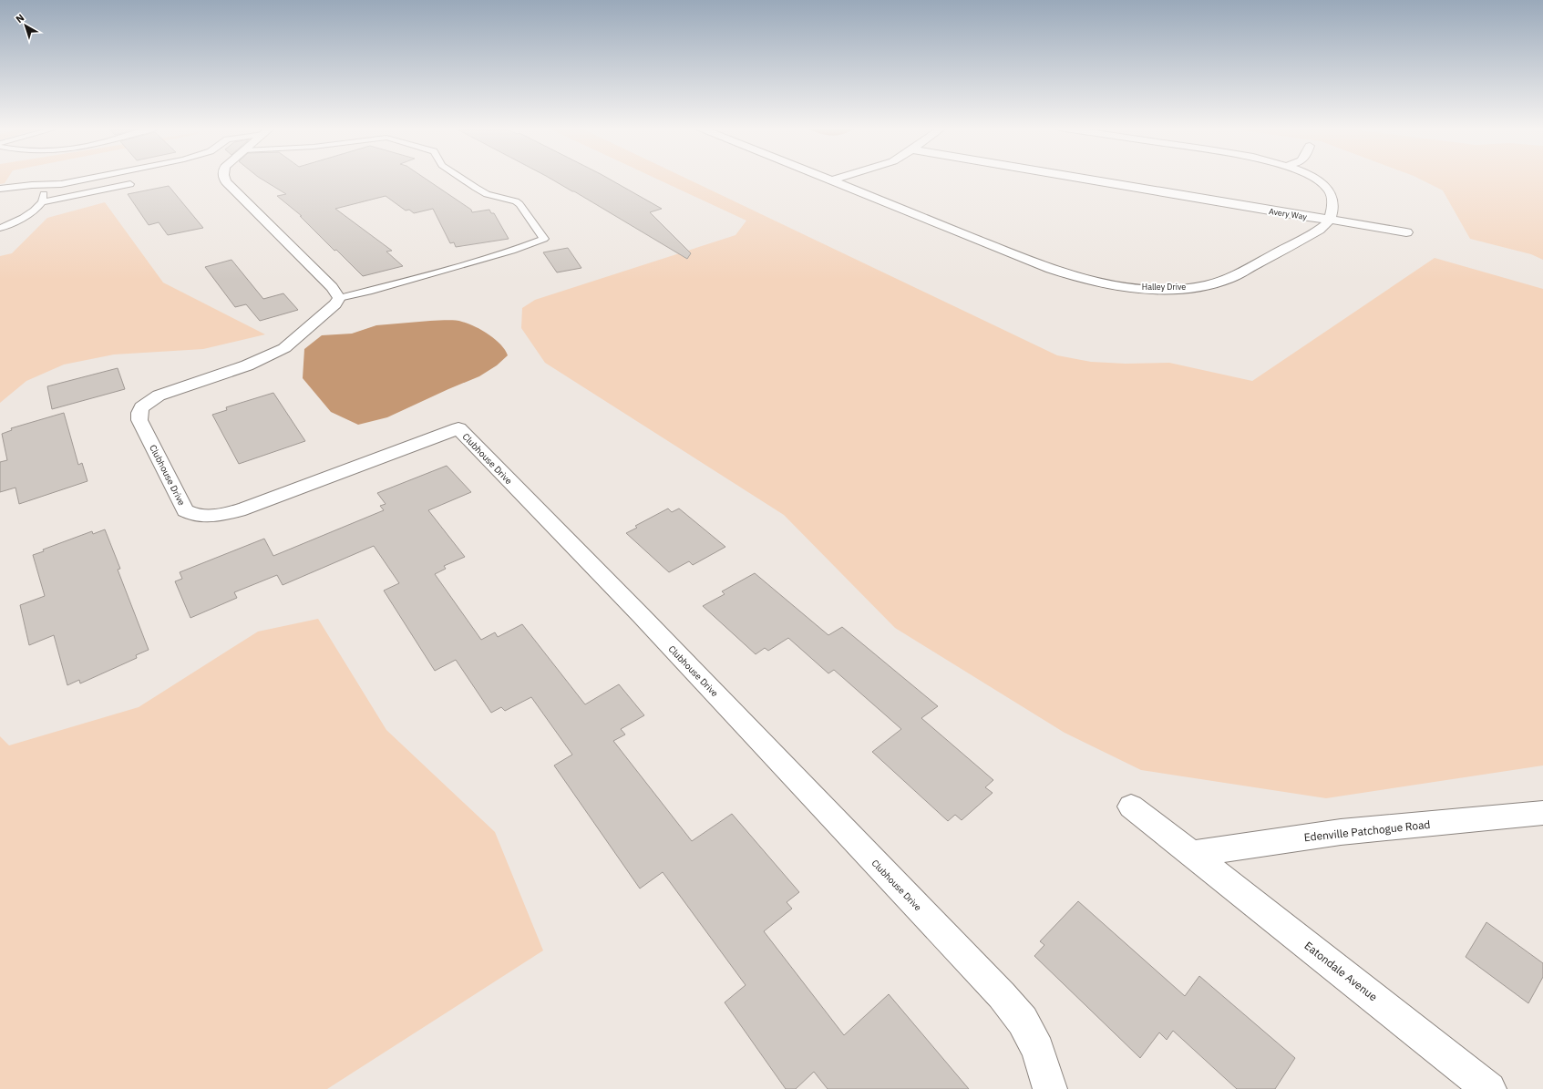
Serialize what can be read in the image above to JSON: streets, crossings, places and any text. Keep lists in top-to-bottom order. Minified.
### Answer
{"streets":{"street":["Avery Way","Halley Drive","Clubhouse Drive","Edenville Patchogue Road","Eatondale Avenue"]},"crossings":[["Avery Way","Halley Drive"],["Edenville Patchogue Road","Eatondale Avenue"]],"north":"top left"}
